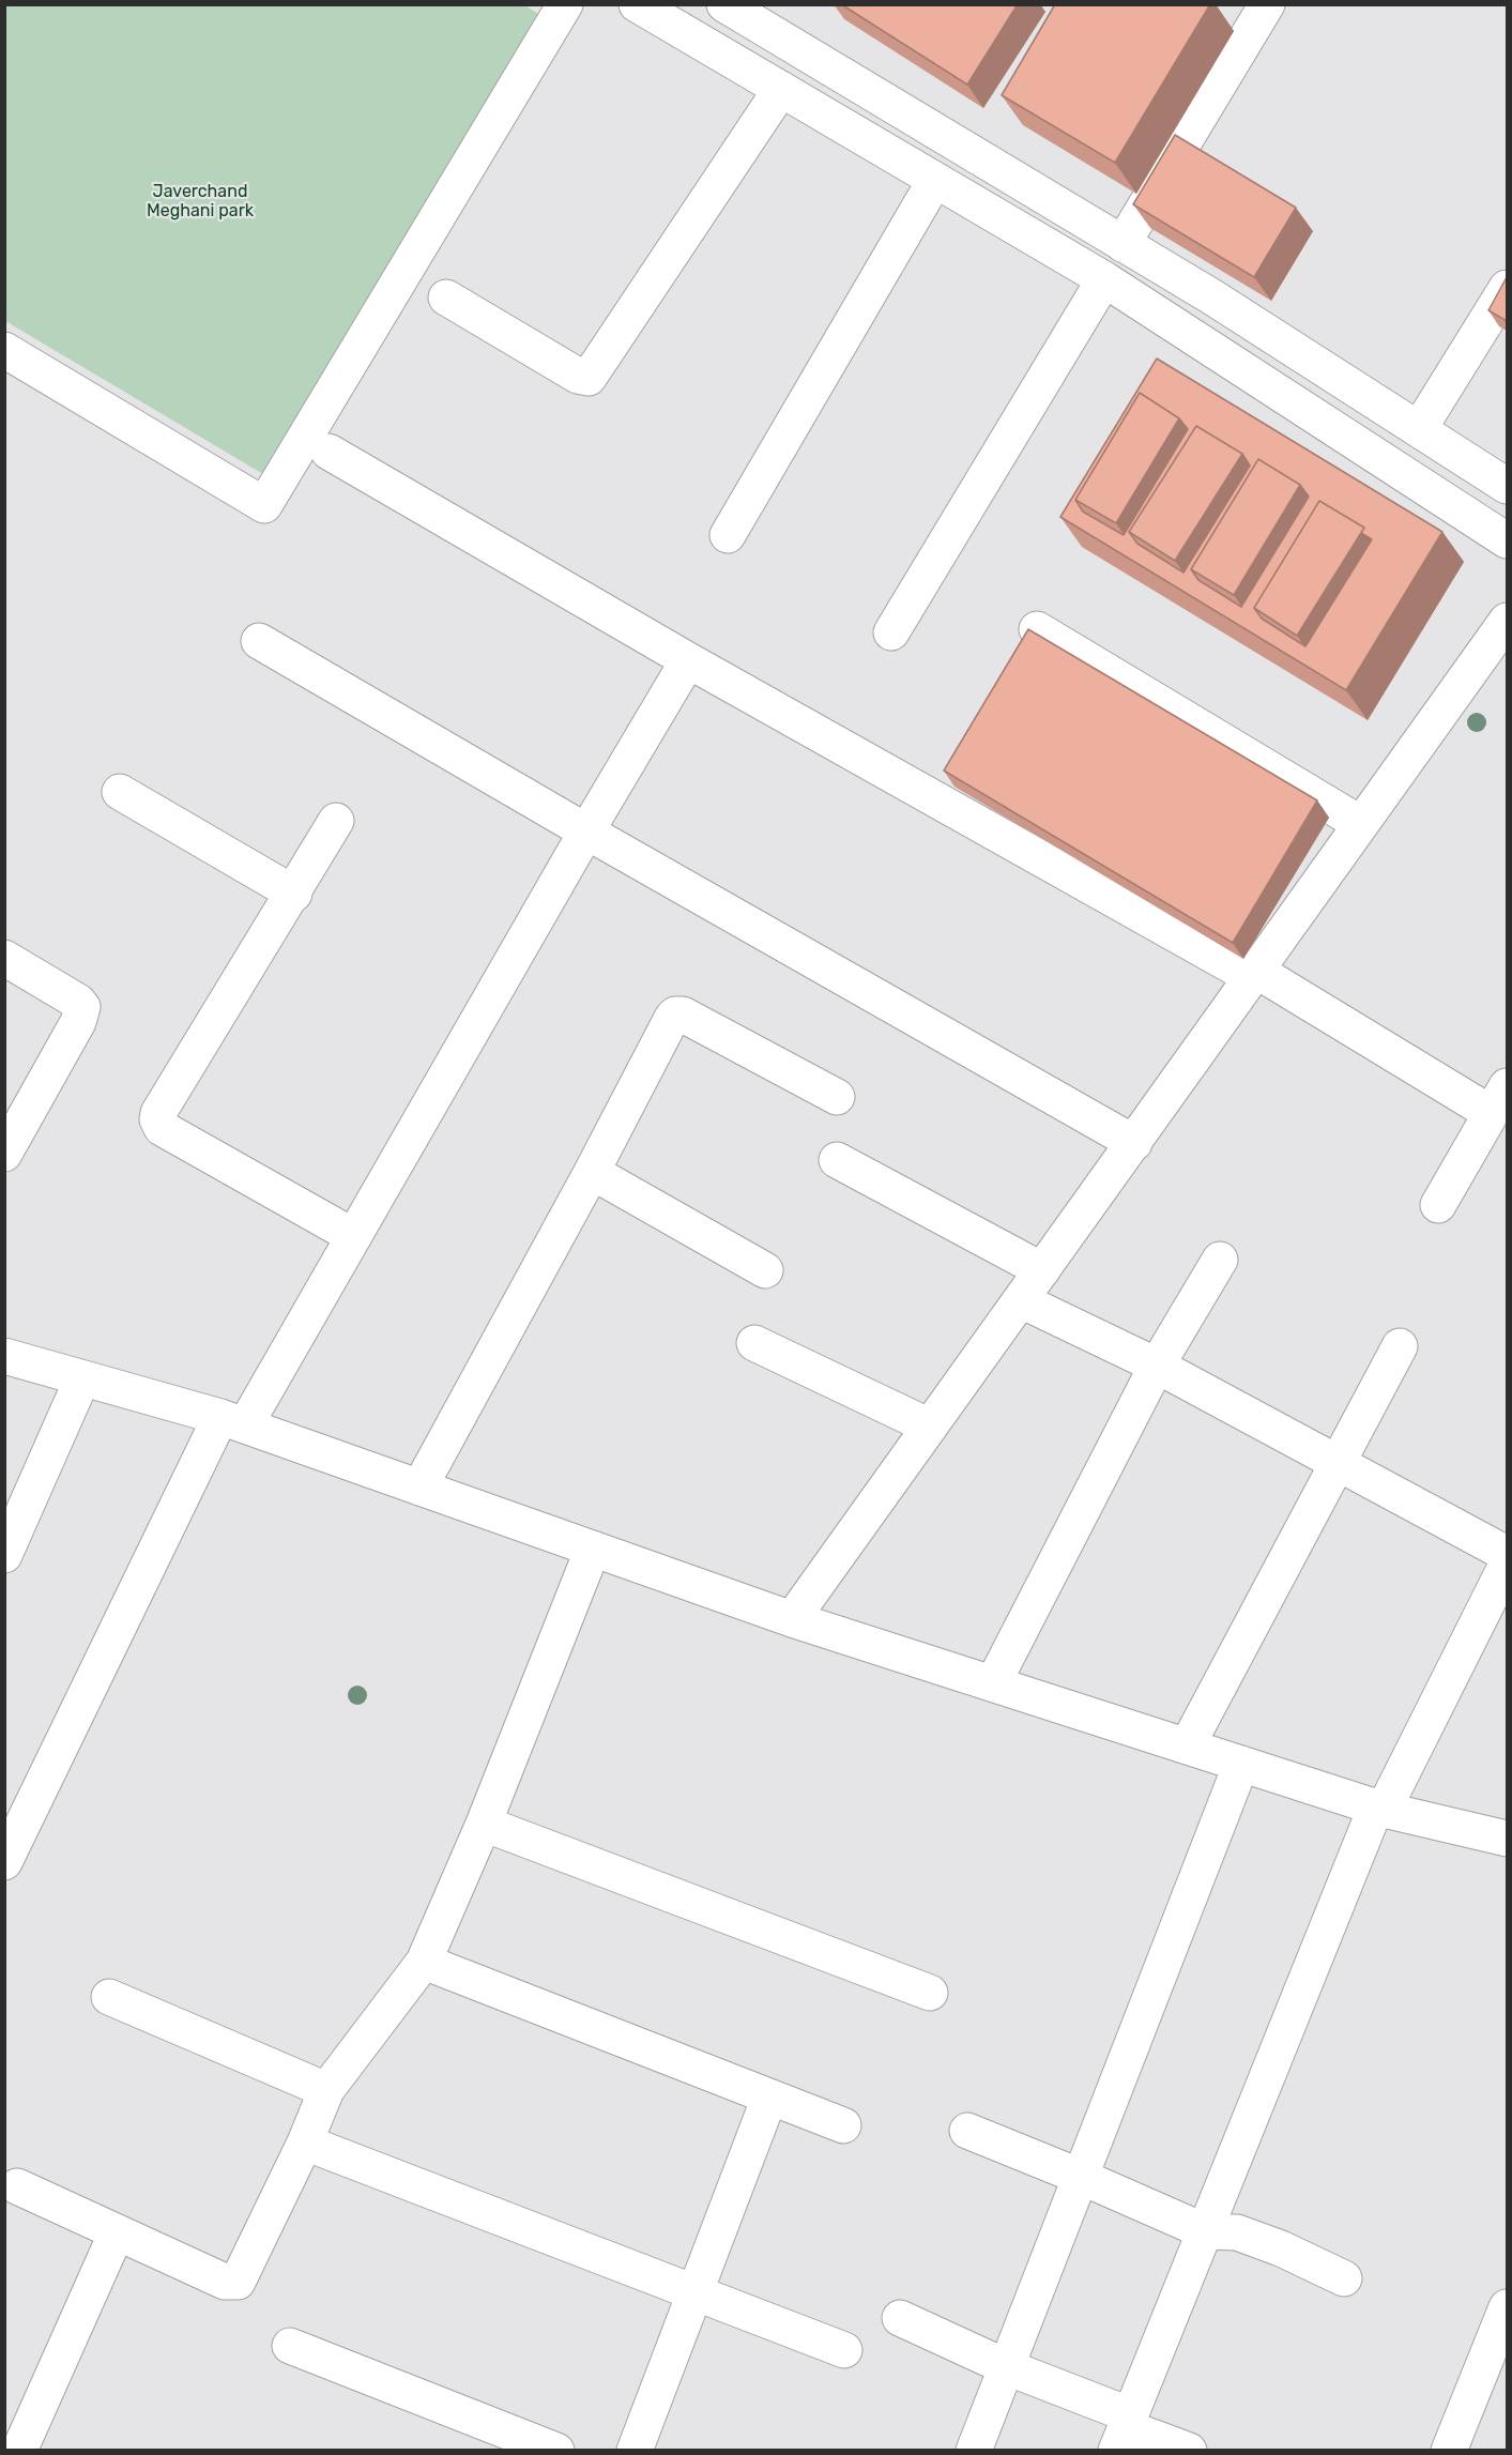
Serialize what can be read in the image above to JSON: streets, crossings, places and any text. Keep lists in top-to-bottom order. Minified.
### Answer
{"parks":["Javerchand Meghani park"]}
